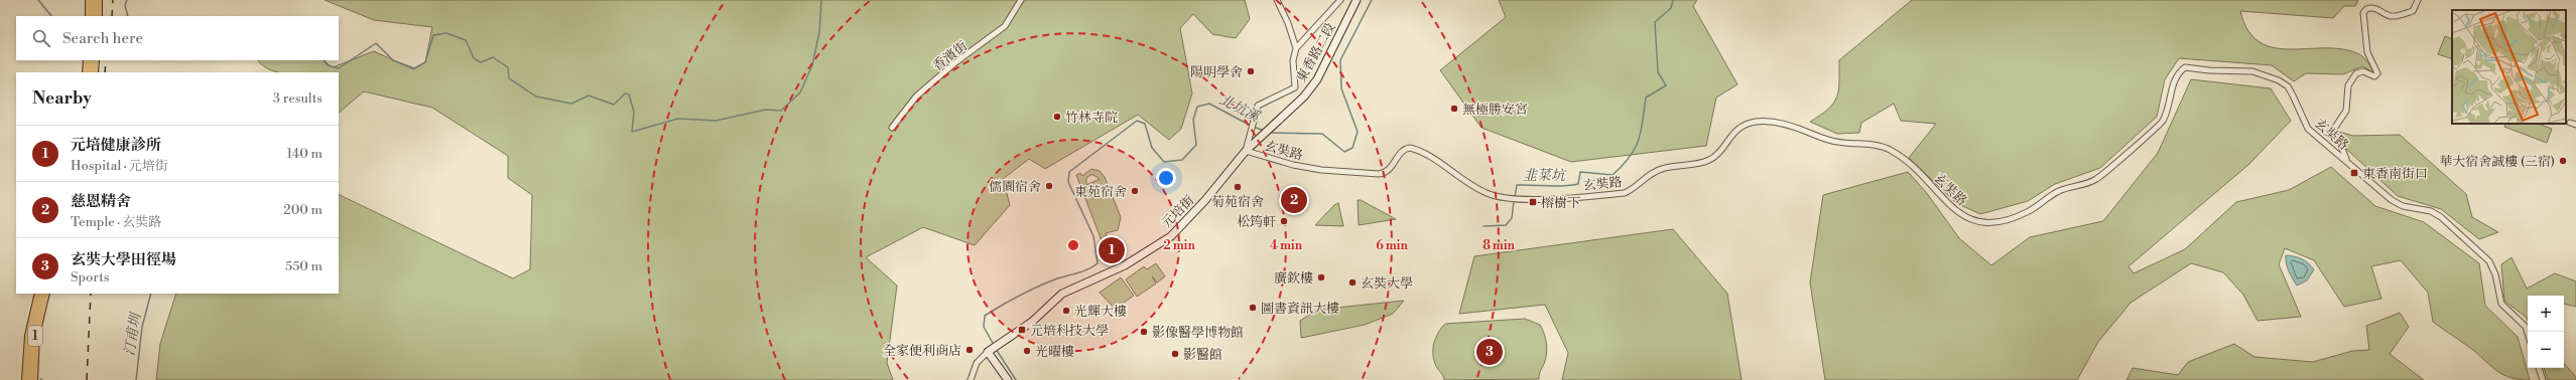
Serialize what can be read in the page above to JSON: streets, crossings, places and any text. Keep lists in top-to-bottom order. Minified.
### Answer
{"streets":{"main road":["1"],"street":["東香路二段","香濱街","玄奘路","元培街"]},"crossings":[["東香路二段","玄奘路"],["東香路二段","元培街"],["玄奘路","元培街"]],"water":["北坑溪","韭菜坑","汀甫圳"],"places":{"other":["陽明學舍","無極勝安宮","竹林寺院","華大宿舍誠樓 (三宿)","儒園宿舍","菊苑宿舍","東苑宿舍","松筠軒","廣欽樓","玄奘大學","圖書資訊大樓","光輝大樓","影像醫學博物館","全家便利商店","光曜樓","影醫館"],"transit":["東香南街口","榕樹下","元培科技大學"]},"page":{"search":"Search here","heading":["Nearby","3 results"],"list":[{"mark":"1","name":"元培健康診所","note":"Hospital · 元培街","value":"140 m"},{"mark":"2","name":"慈恩精舍","note":"Temple · 玄奘路","value":"200 m"},{"mark":"3","name":"玄奘大學田徑場","note":"Sports","value":"550 m"}],"pins":["2","1","3"],"map_buttons":["+","−"]},"rings":["2 min","4 min","6 min","8 min"]}
